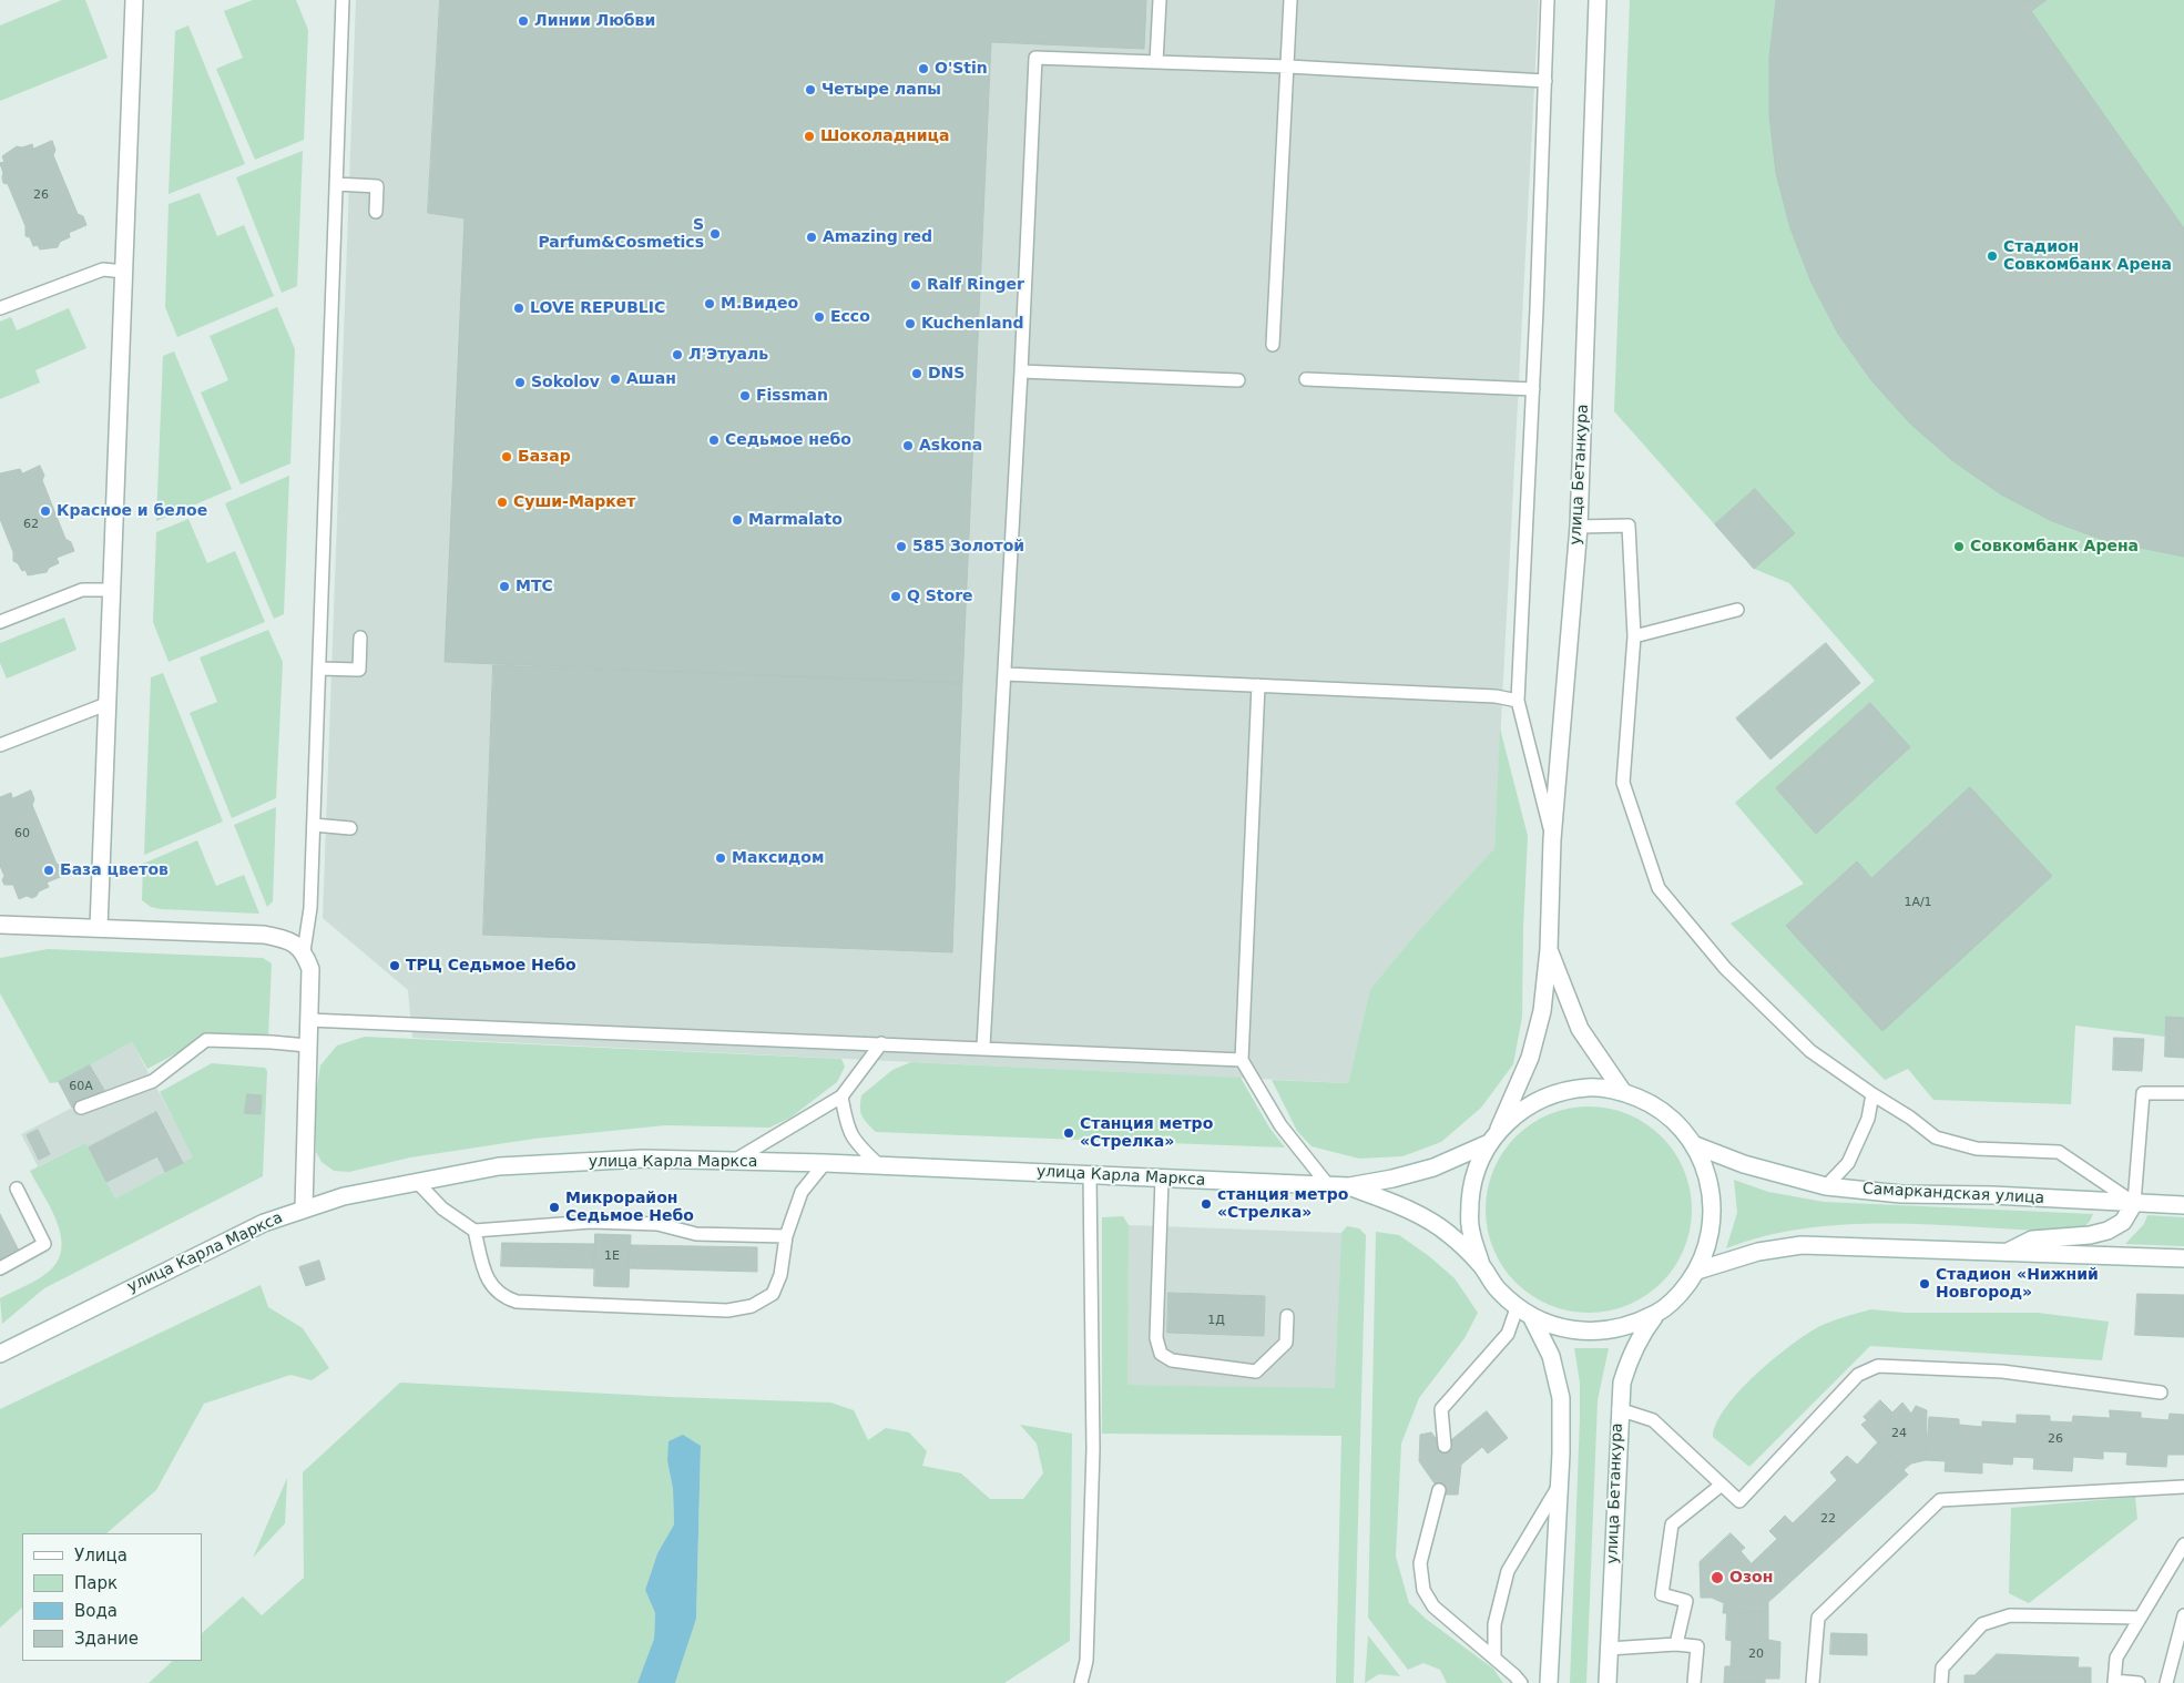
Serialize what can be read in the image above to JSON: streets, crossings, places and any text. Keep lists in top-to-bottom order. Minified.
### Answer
{"streets":{"main road":["улица Бетанкура","улица Карла Маркса","Самаркандская улица"]},"places":["Линии Любви","O'Stin","Четыре лапы","Шоколадница","S Parfum&Cosmetics","Amazing red","Стадион Совкомбанк Арена","Ralf Ringer","М.Видео","LOVE REPUBLIC","Ecco","Kuchenland","Л'Этуаль","DNS","Ашан","Sokolov","Fissman","Седьмое небо","Askona","Базар","Суши-Маркет","Красное и белое","Marmalato","585 Золотой","Совкомбанк Арена","МТС","Q Store","Максидом","База цветов","ТРЦ Седьмое Небо","Станция метро «Стрелка»","станция метро «Стрелка»","Микрорайон Седьмое Небо","Стадион «Нижний Новгород»","Озон"],"house_numbers":["26","62","60","1А/1","60А","1Е","1Д","24","26","22","20"],"legend":["Улица","Парк","Вода","Здание"]}
